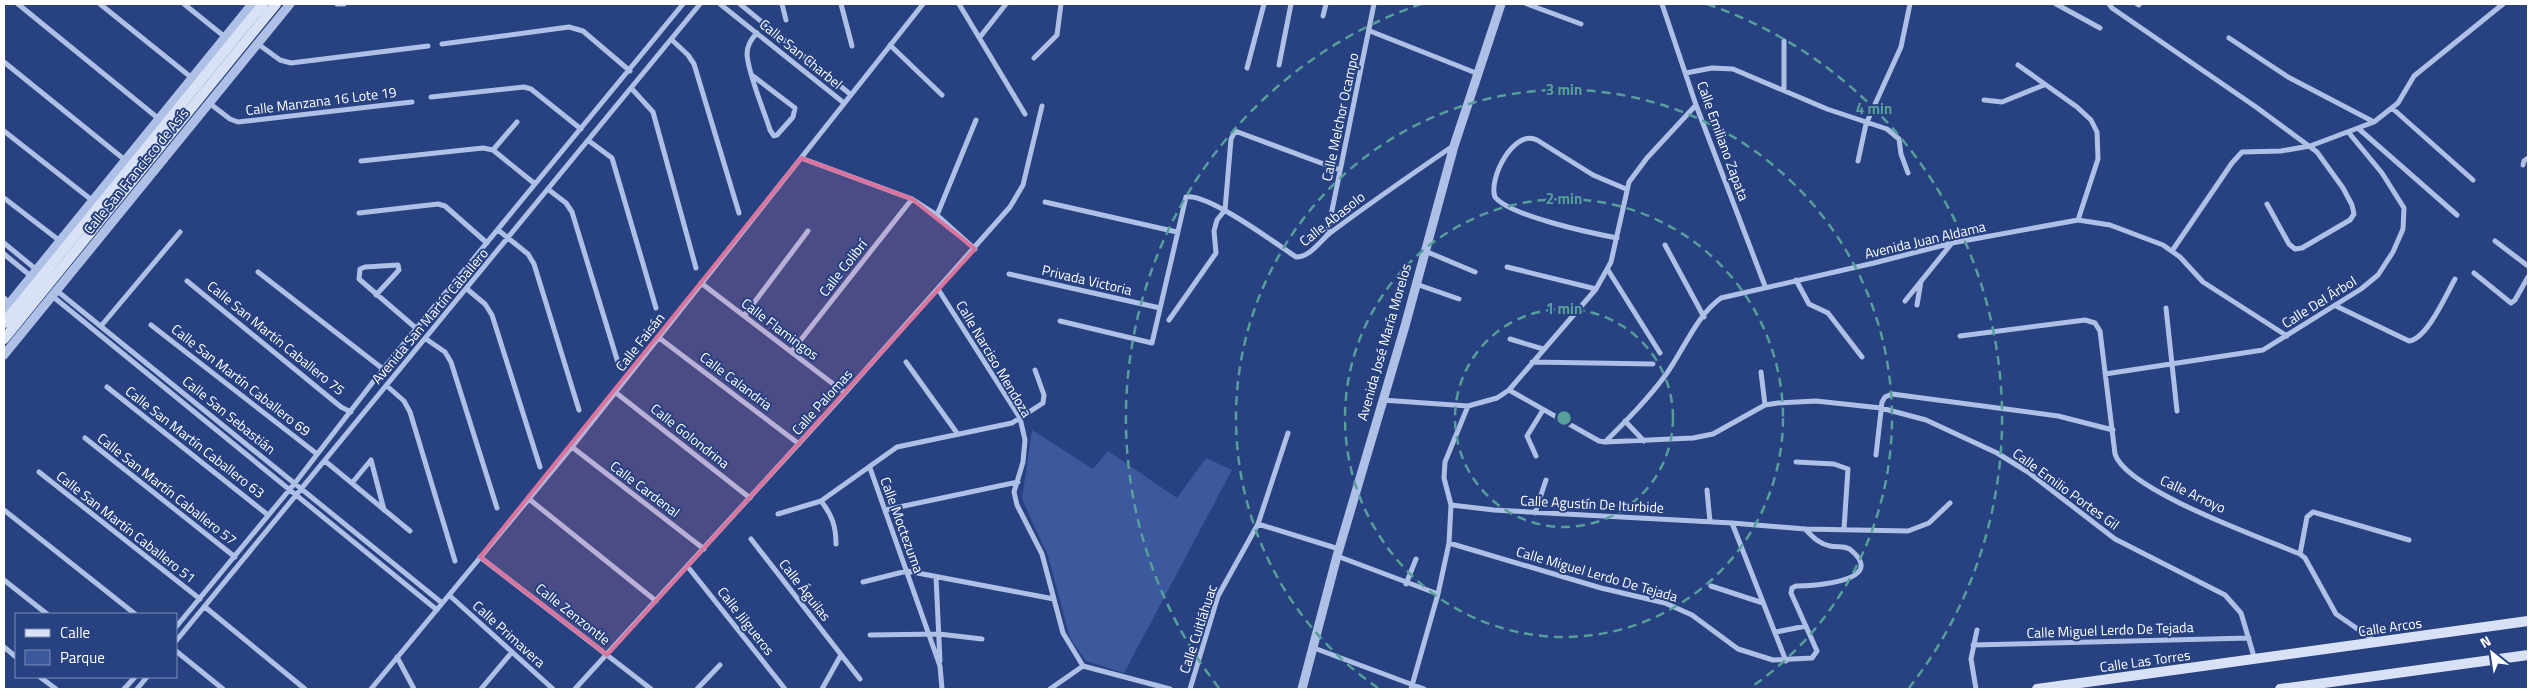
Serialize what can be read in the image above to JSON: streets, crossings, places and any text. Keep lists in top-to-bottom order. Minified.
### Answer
{"streets":{"main road":["Calle San Francisco de Asís","Calle Arcos","Calle Las Torres"],"street":["Calle San Charbel","Calle Manzana 16 Lote 19","Calle Melchor Ocampo","Calle Emiliano Zapata","Calle Abasolo","Avenida Juan Aldama","Calle Colibrí","Privada Victoria","Calle Del Árbol","Avenida San Martín Caballero","Calle Flamingos","Calle San Martín Caballero 75","Calle Faisán","Avenida José María Morelos","Calle Narciso Mendoza","Calle San Martín Caballero 69","Calle Calandria","Calle Palomas","Calle San Sebastián","Calle Golondrina","Calle San Martín Caballero 63","Calle San Martín Caballero 57","Calle Cardenal","Calle Emilio Portes Gil","Calle Arroyo","Calle Agustín De Iturbide","Calle Moctezuma","Calle San Martín Caballero 51","Calle Miguel Lerdo De Tejada","Calle Águilas","Calle Zenzontle","Calle Jilgueros","Calle Cuitláhuac","Calle Primavera"]},"crossings":[["Calle San Charbel","Calle Faisán"],["Calle Manzana 16 Lote 19","Calle San Francisco de Asís"],["Calle Melchor Ocampo","Calle Abasolo"],["Calle Emiliano Zapata","Avenida Juan Aldama"],["Calle San Francisco de Asís","Calle San Sebastián"],["Calle Abasolo","Avenida José María Morelos"],["Avenida Juan Aldama","Calle Del Árbol"],["Avenida Juan Aldama","Calle Emilio Portes Gil"],["Calle Colibrí","Calle Flamingos"],["Calle Del Árbol","Calle Arroyo"],["Avenida San Martín Caballero","Calle San Martín Caballero 75"],["Avenida San Martín Caballero","Calle San Martín Caballero 69"],["Avenida San Martín Caballero","Calle San Sebastián"],["Avenida San Martín Caballero","Calle San Martín Caballero 63"],["Avenida San Martín Caballero","Calle San Martín Caballero 57"],["Avenida San Martín Caballero","Calle San Martín Caballero 51"],["Calle Flamingos","Calle Faisán"],["Calle Flamingos","Calle Palomas"],["Calle Faisán","Calle Calandria"],["Calle Faisán","Calle San Sebastián"],["Calle Faisán","Calle Golondrina"],["Calle Faisán","Calle Cardenal"],["Calle Faisán","Calle Zenzontle"],["Calle Faisán","Calle Primavera"],["Calle Narciso Mendoza","Calle Palomas"],["Calle Narciso Mendoza","Calle Moctezuma"],["Calle Calandria","Calle Palomas"],["Calle Palomas","Calle Golondrina"],["Calle Palomas","Calle Cardenal"],["Calle Palomas","Calle Zenzontle"],["Calle Palomas","Calle Jilgueros"],["Calle Emilio Portes Gil","Calle Miguel Lerdo De Tejada"],["Calle Emilio Portes Gil","Calle Arcos"],["Calle Emilio Portes Gil","Calle Las Torres"],["Calle Arcos","Calle Las Torres"]],"legend":["Calle","Parque"],"north":"top left","rings":["3 min","4 min","2 min","1 min"]}
